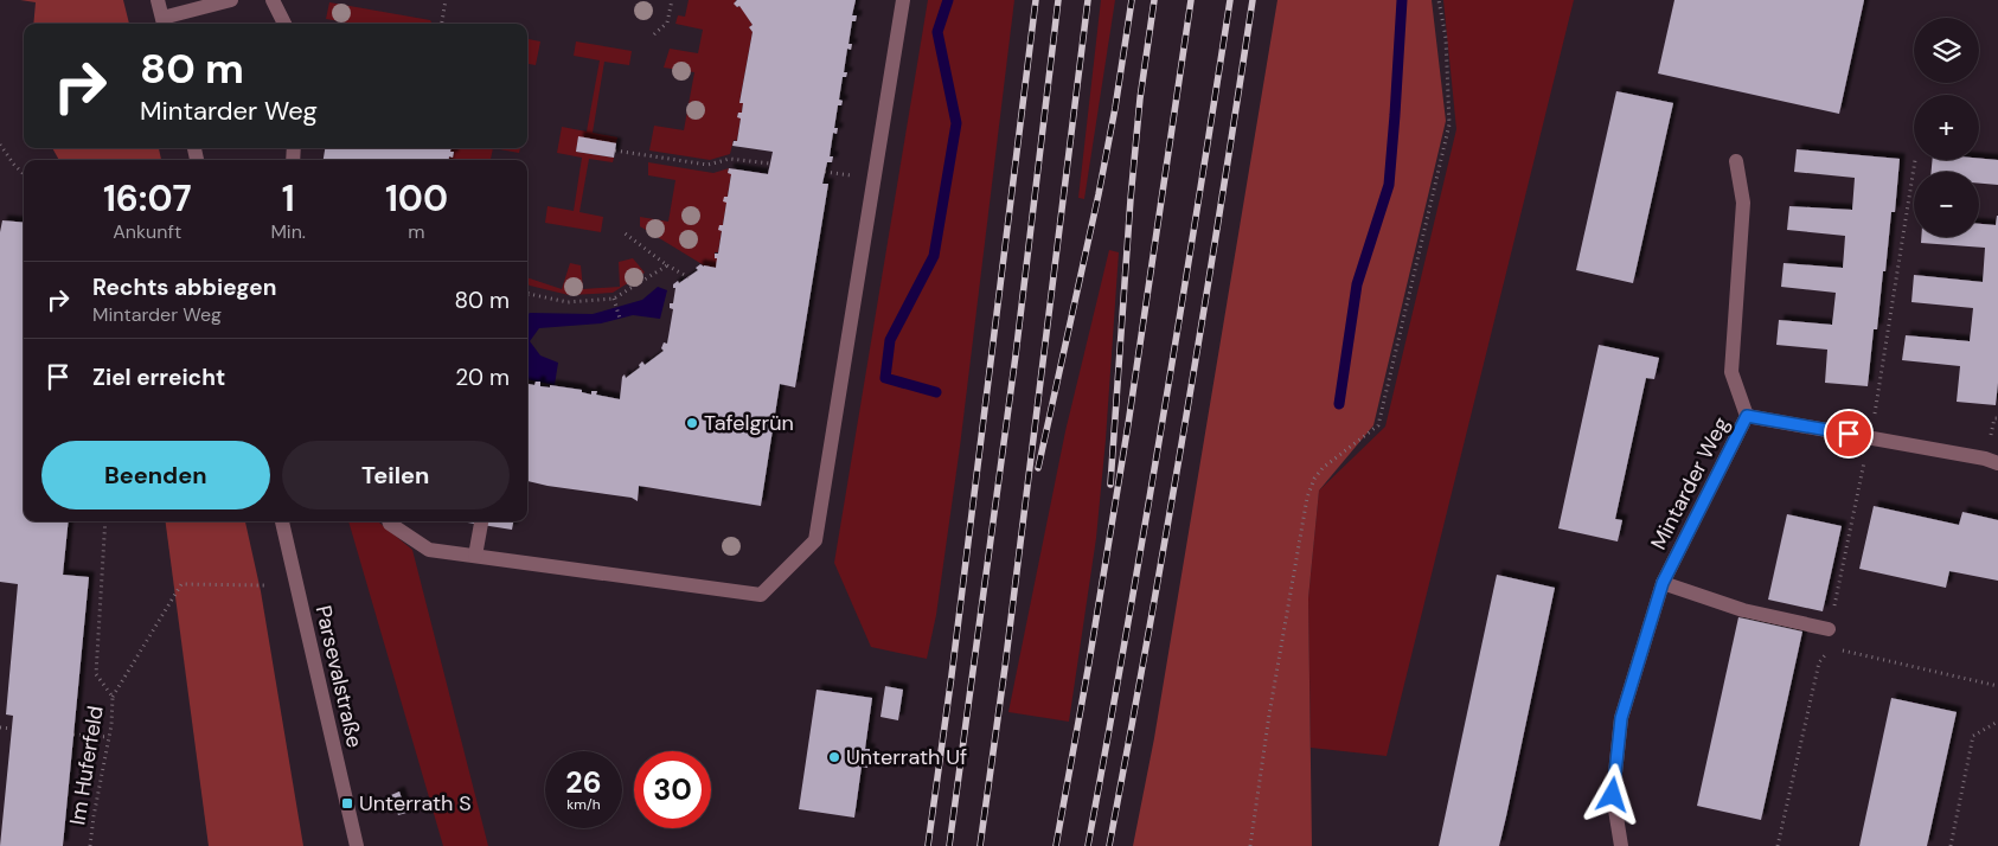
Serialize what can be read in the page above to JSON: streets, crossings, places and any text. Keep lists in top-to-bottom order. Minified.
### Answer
{"streets":{"street":["Mintarder Weg","Parsevalstraße"],"path":["Im Huferfeld"]},"places":{"other":["Tafelgrün","Unterrath Uf"],"transit":["Unterrath S"]},"page":{"map_buttons":["+","−"],"turn":["80 m","Mintarder Weg"],"eta":["16:07","Ankunft","1","Min.","100","m"],"list":[{"name":"Rechts abbiegen","note":"Mintarder Weg","value":"80 m"},{"name":"Ziel erreicht","value":"20 m"}],"buttons":["Beenden","Teilen"],"speed":"26 km/h","limit":"30"}}
